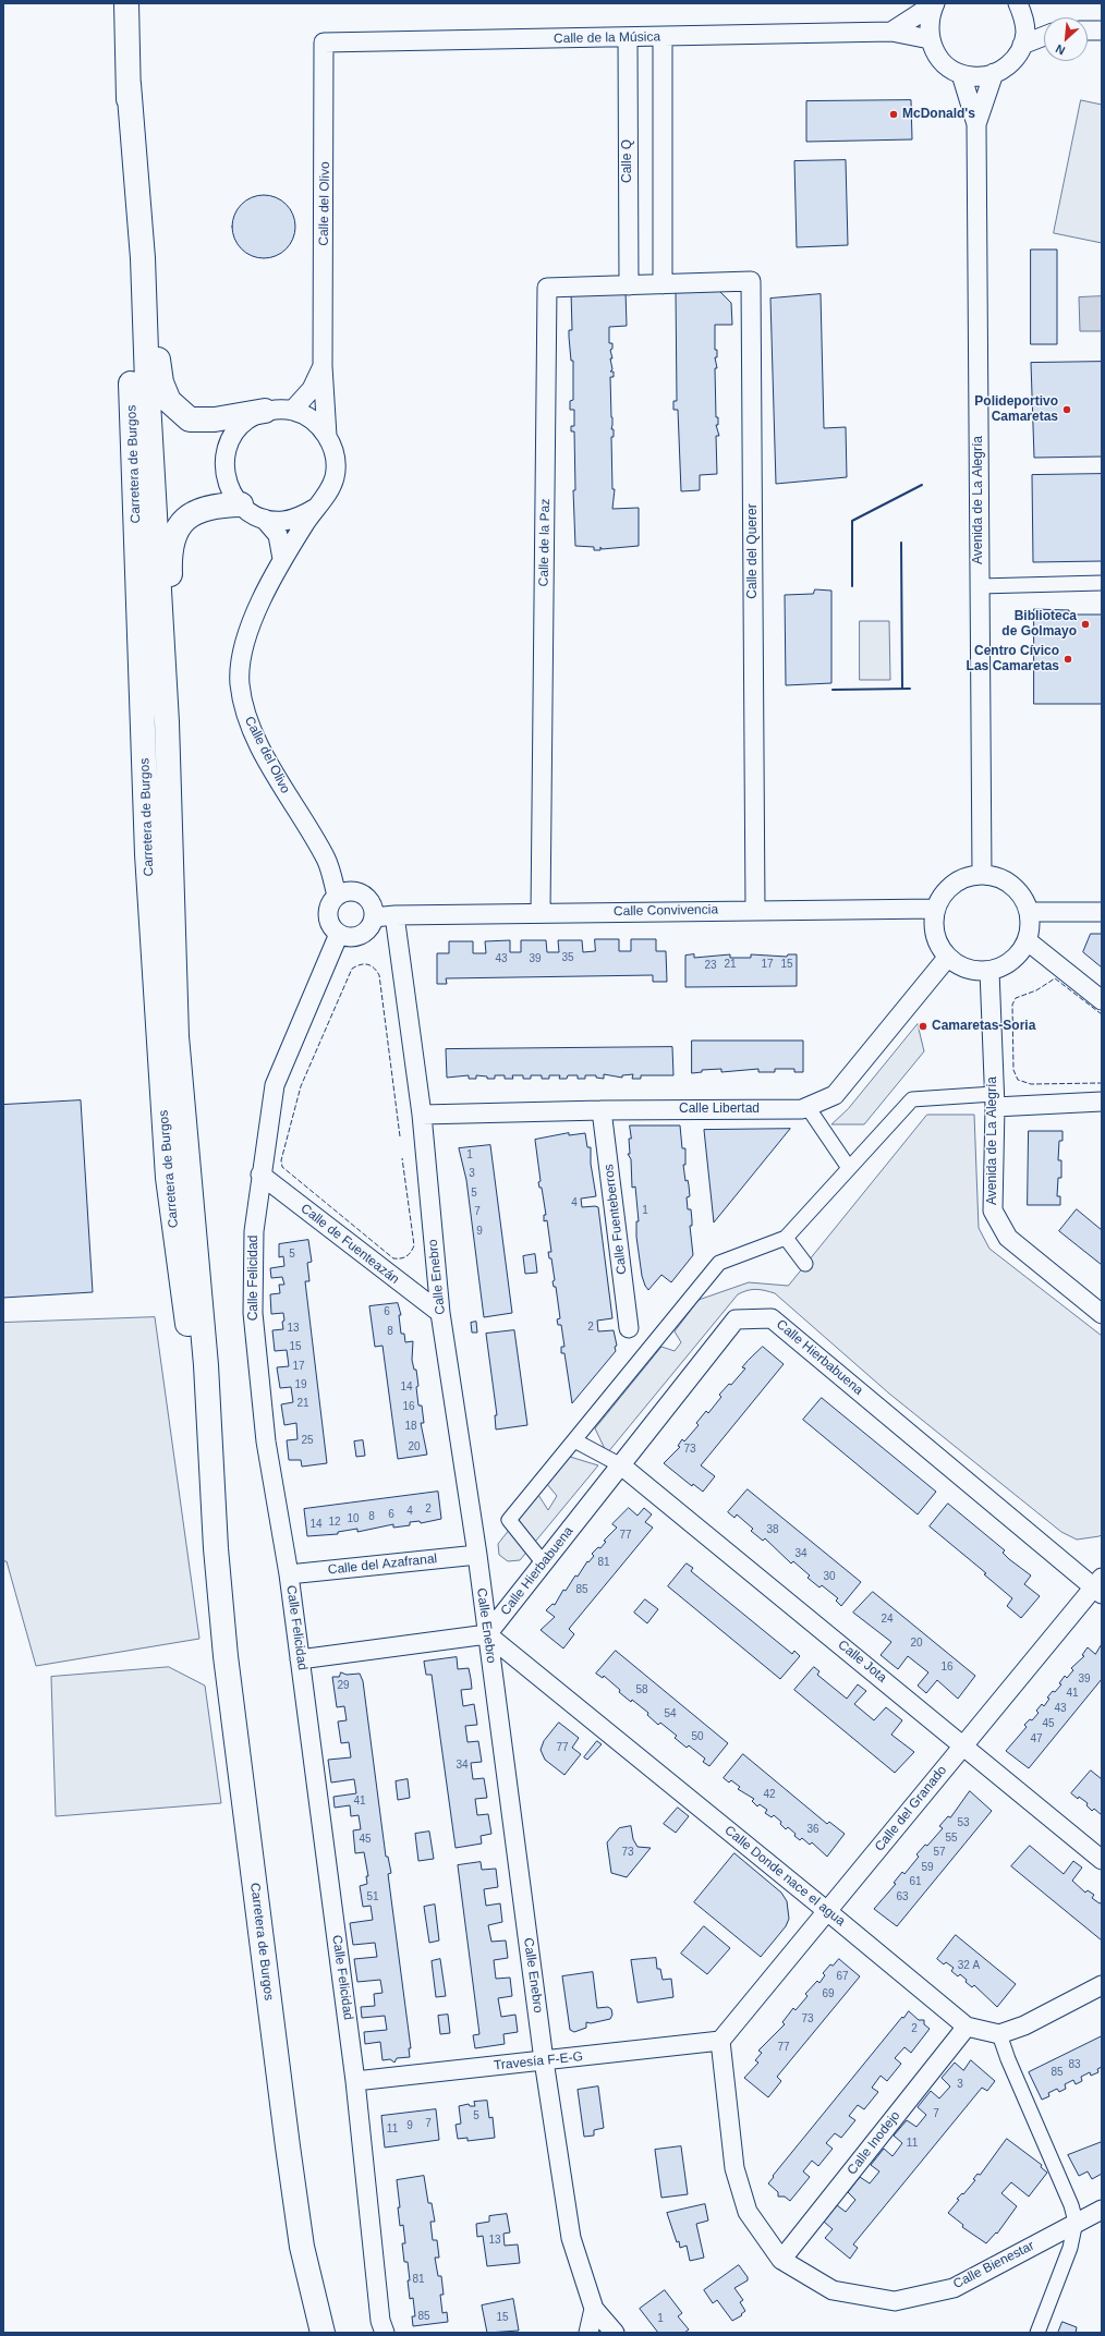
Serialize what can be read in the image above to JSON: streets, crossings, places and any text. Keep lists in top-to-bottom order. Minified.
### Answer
{"streets":{"highway":["Carretera de Burgos"],"street":["Calle de la Música","Calle Q","Calle del Olivo","Avenida de La Alegría","Calle de la Paz","Calle del Querer","Calle Convivencia","Calle Libertad","Calle Fuenteberros","Calle de Fuenteazán","Calle Enebro","Calle Felicidad","Calle Hierbabuena","Calle del Azafranal","Calle Jota","Calle del Granado","Calle Donde nace el agua","Travesía F-E-G","Calle Inodejo","Calle Bienestar"]},"crossings":[["Calle de la Música","Calle Q"],["Calle de la Música","Calle del Olivo"],["Calle Q","Calle de la Paz"],["Calle del Olivo","Calle Convivencia"],["Calle del Olivo","Calle Felicidad"],["Avenida de La Alegría","Calle Convivencia"],["Avenida de La Alegría","Calle Libertad"],["Calle de la Paz","Calle del Querer"],["Calle de la Paz","Calle Convivencia"],["Calle del Querer","Calle Convivencia"],["Calle Convivencia","Calle Libertad"],["Calle Convivencia","Calle Enebro"],["Calle Convivencia","Calle Felicidad"],["Calle Libertad","Calle Fuenteberros"],["Calle Libertad","Calle Enebro"],["Calle de Fuenteazán","Calle Enebro"],["Calle de Fuenteazán","Calle Felicidad"],["Calle Enebro","Calle Hierbabuena"],["Calle Enebro","Calle del Azafranal"],["Calle Enebro","Calle Donde nace el agua"],["Calle Enebro","Travesía F-E-G"],["Calle Felicidad","Calle del Azafranal"],["Calle Felicidad","Travesía F-E-G"],["Calle Hierbabuena","Calle Jota"],["Calle Hierbabuena","Calle del Granado"],["Calle Hierbabuena","Calle Donde nace el agua"],["Calle Jota","Calle del Granado"],["Calle del Granado","Calle Donde nace el agua"],["Calle del Granado","Travesía F-E-G"],["Calle del Granado","Calle Bienestar"],["Calle Donde nace el agua","Calle Inodejo"],["Travesía F-E-G","Calle Bienestar"],["Calle Inodejo","Calle Bienestar"]],"places":["McDonald's","Polideportivo Camaretas","Biblioteca de Golmayo","Centro Cívico Las Camaretas","Camaretas-Soria"],"house_numbers":["35","43","39","21","17","15","23","1","3","5","4","1","7","9","5","6","2","13","8","15","17","19","14","21","16","18","25","20","73","2","4","6","8","10","12","14","38","77","34","81","30","85","24","20","16","39","29","58","41","43","54","45","50","47","77","34","42","41","53","36","55","45","73","57","59","61","51","63","32 A","67","69","73","2","77","83","85","3","7","5","7","9","11","11","13","81","85","15","1"],"north":"bottom left"}
